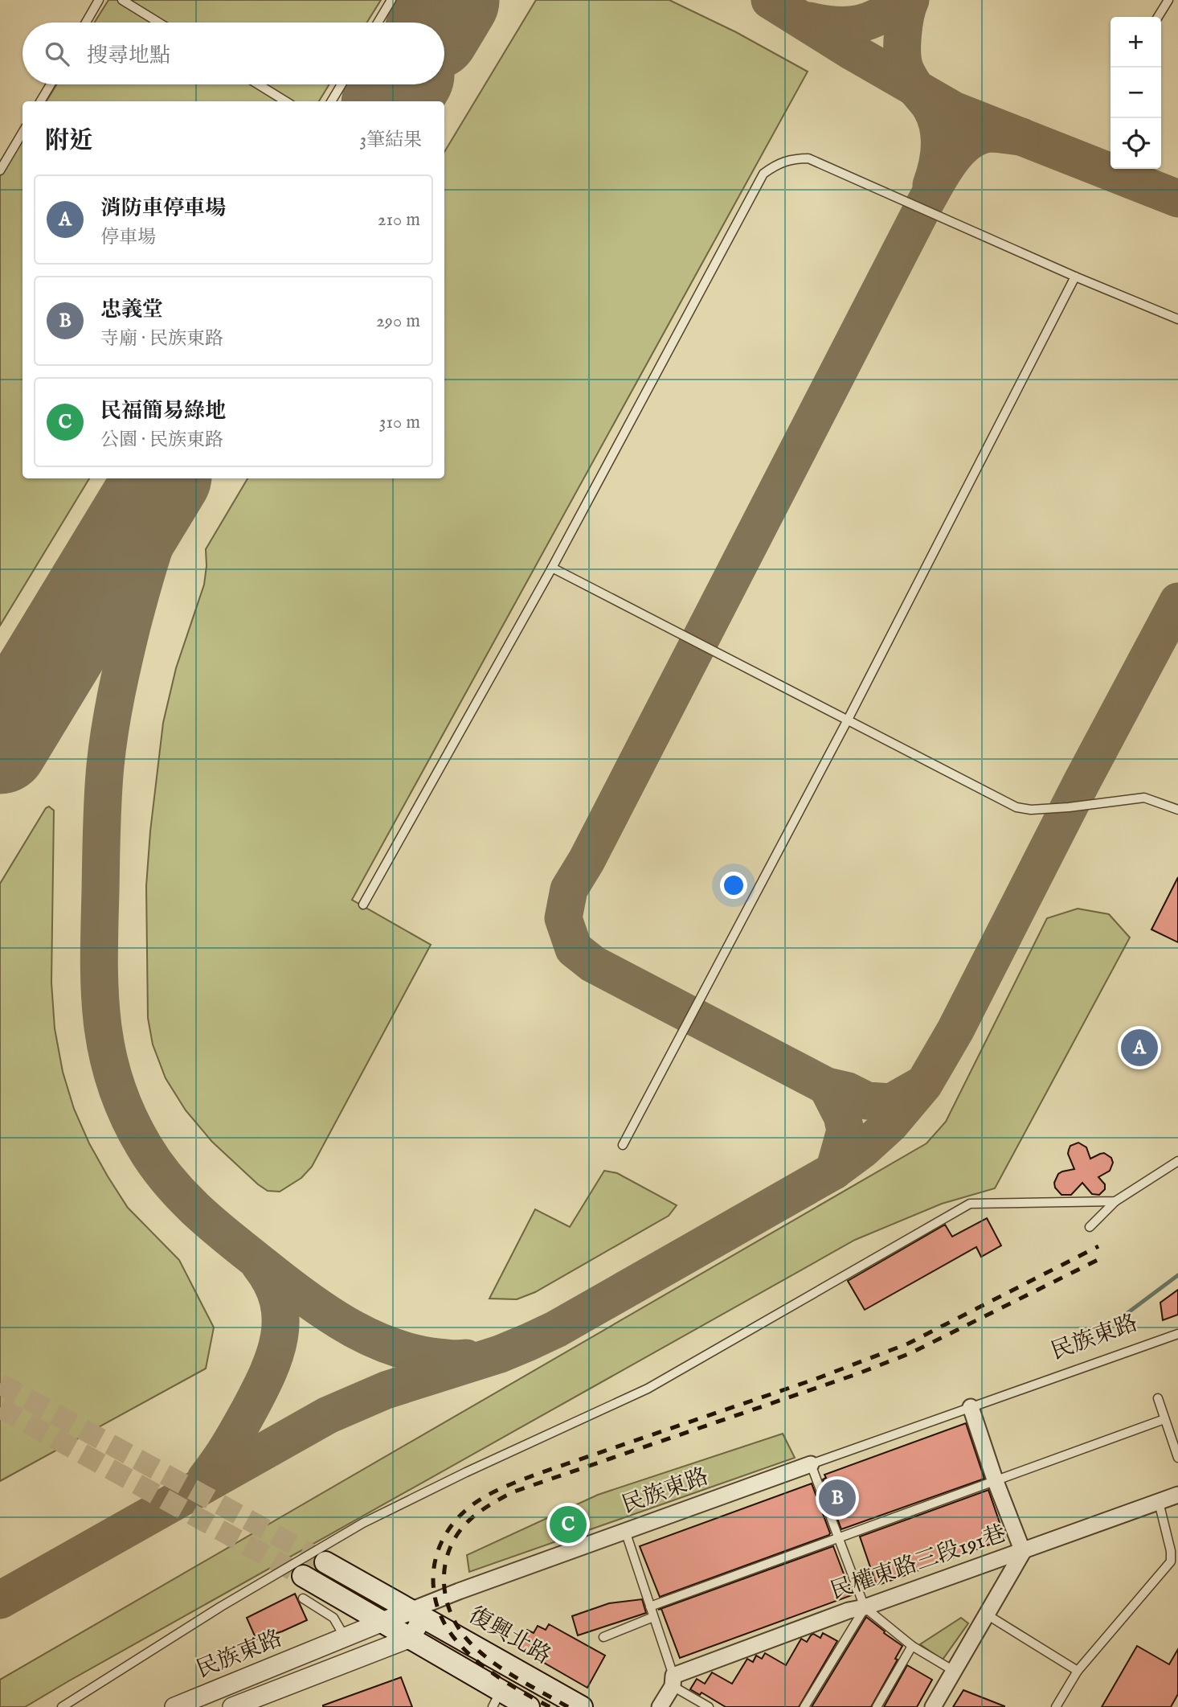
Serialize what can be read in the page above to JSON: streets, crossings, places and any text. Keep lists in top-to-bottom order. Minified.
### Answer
{"streets":{"main road":["復興北路"],"street":["民族東路","民權東路三段191巷"]},"crossings":[["民族東路","復興北路"]],"page":{"map_buttons":["+","−"],"search":"搜尋地點","heading":["附近","3筆結果"],"list":[{"mark":"A","name":"消防車停車場","note":"停車場","value":"210 m"},{"mark":"B","name":"忠義堂","note":"寺廟 · 民族東路","value":"290 m"},{"mark":"C","name":"民福簡易綠地","note":"公園 · 民族東路","value":"310 m"}],"pins":["A","B","C"]}}
